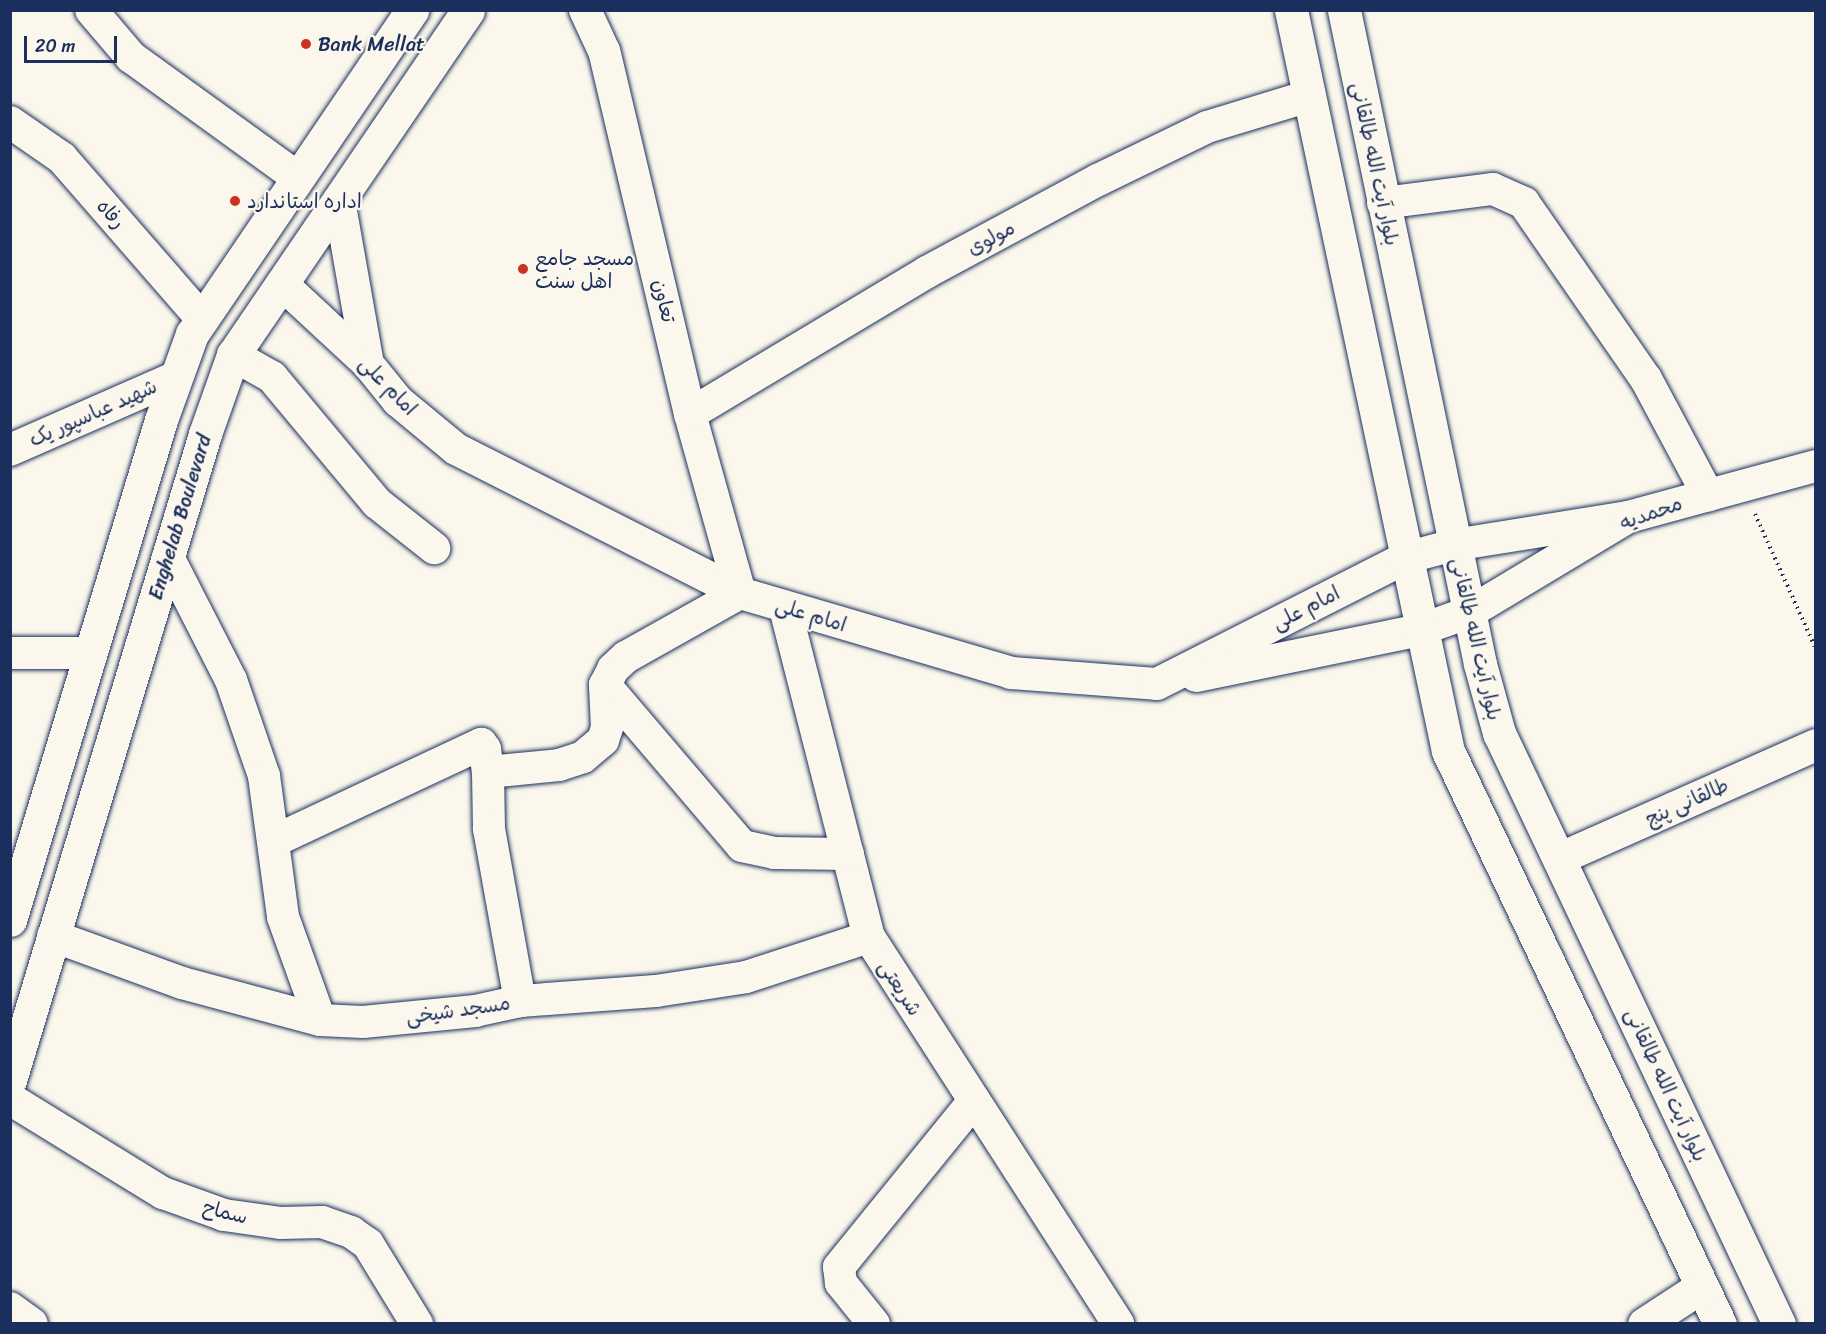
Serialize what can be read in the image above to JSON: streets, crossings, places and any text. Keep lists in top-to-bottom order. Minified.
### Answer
{"streets":{"main road":["بلوار آیت الله طالقانی","Enghelab Boulevard"],"street":["رفاه","مولوی","تعاون","امام علی","شهید عباسپور یک","محمدیه","طالقانی پنج","شریعتی","مسجد شیخی","سماح"]},"crossings":[["بلوار آیت الله طالقانی","امام علی"],["بلوار آیت الله طالقانی","محمدیه"],["بلوار آیت الله طالقانی","طالقانی پنج"],["مولوی","تعاون"],["تعاون","امام علی"],["امام علی","محمدیه"],["امام علی","Enghelab Boulevard"],["امام علی","شریعتی"],["Enghelab Boulevard","مسجد شیخی"],["شریعتی","مسجد شیخی"]],"places":["Bank Mellat","اداره استاندارد","مسجد جامع اهل سنت"],"scale_bar":"20 m"}
